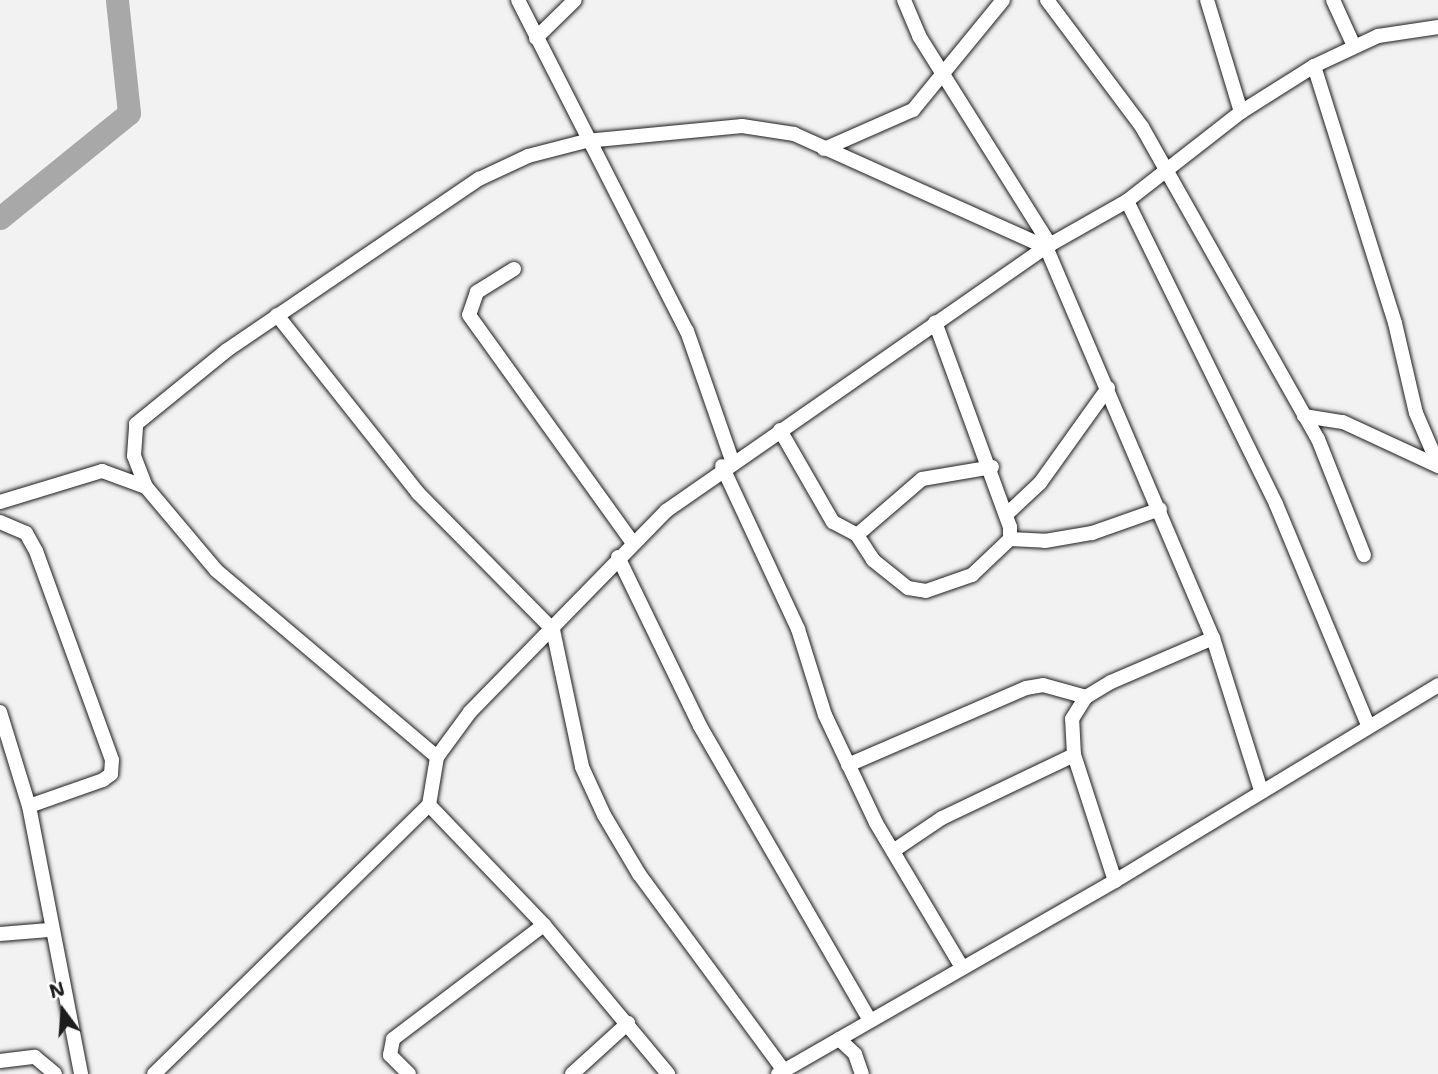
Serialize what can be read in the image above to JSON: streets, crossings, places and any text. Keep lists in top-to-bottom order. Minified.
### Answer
{"north":"top"}
